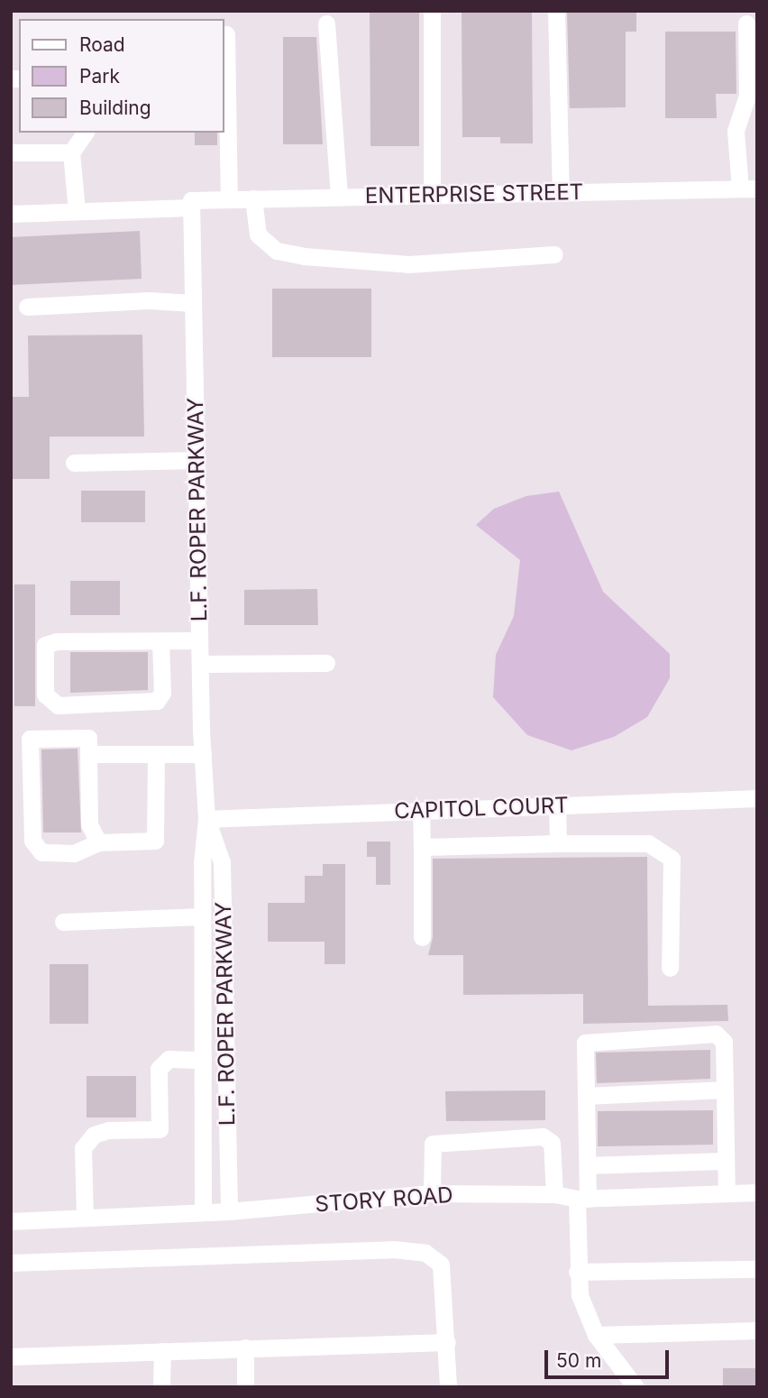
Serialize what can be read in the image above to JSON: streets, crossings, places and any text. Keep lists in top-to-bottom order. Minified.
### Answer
{"streets":{"street":["ENTERPRISE STREET","L.F. ROPER PARKWAY","CAPITOL COURT","STORY ROAD"]},"crossings":[["ENTERPRISE STREET","L.F. ROPER PARKWAY"],["L.F. ROPER PARKWAY","CAPITOL COURT"],["L.F. ROPER PARKWAY","STORY ROAD"]],"legend":["Road","Park","Building"],"scale_bar":"50 m"}
